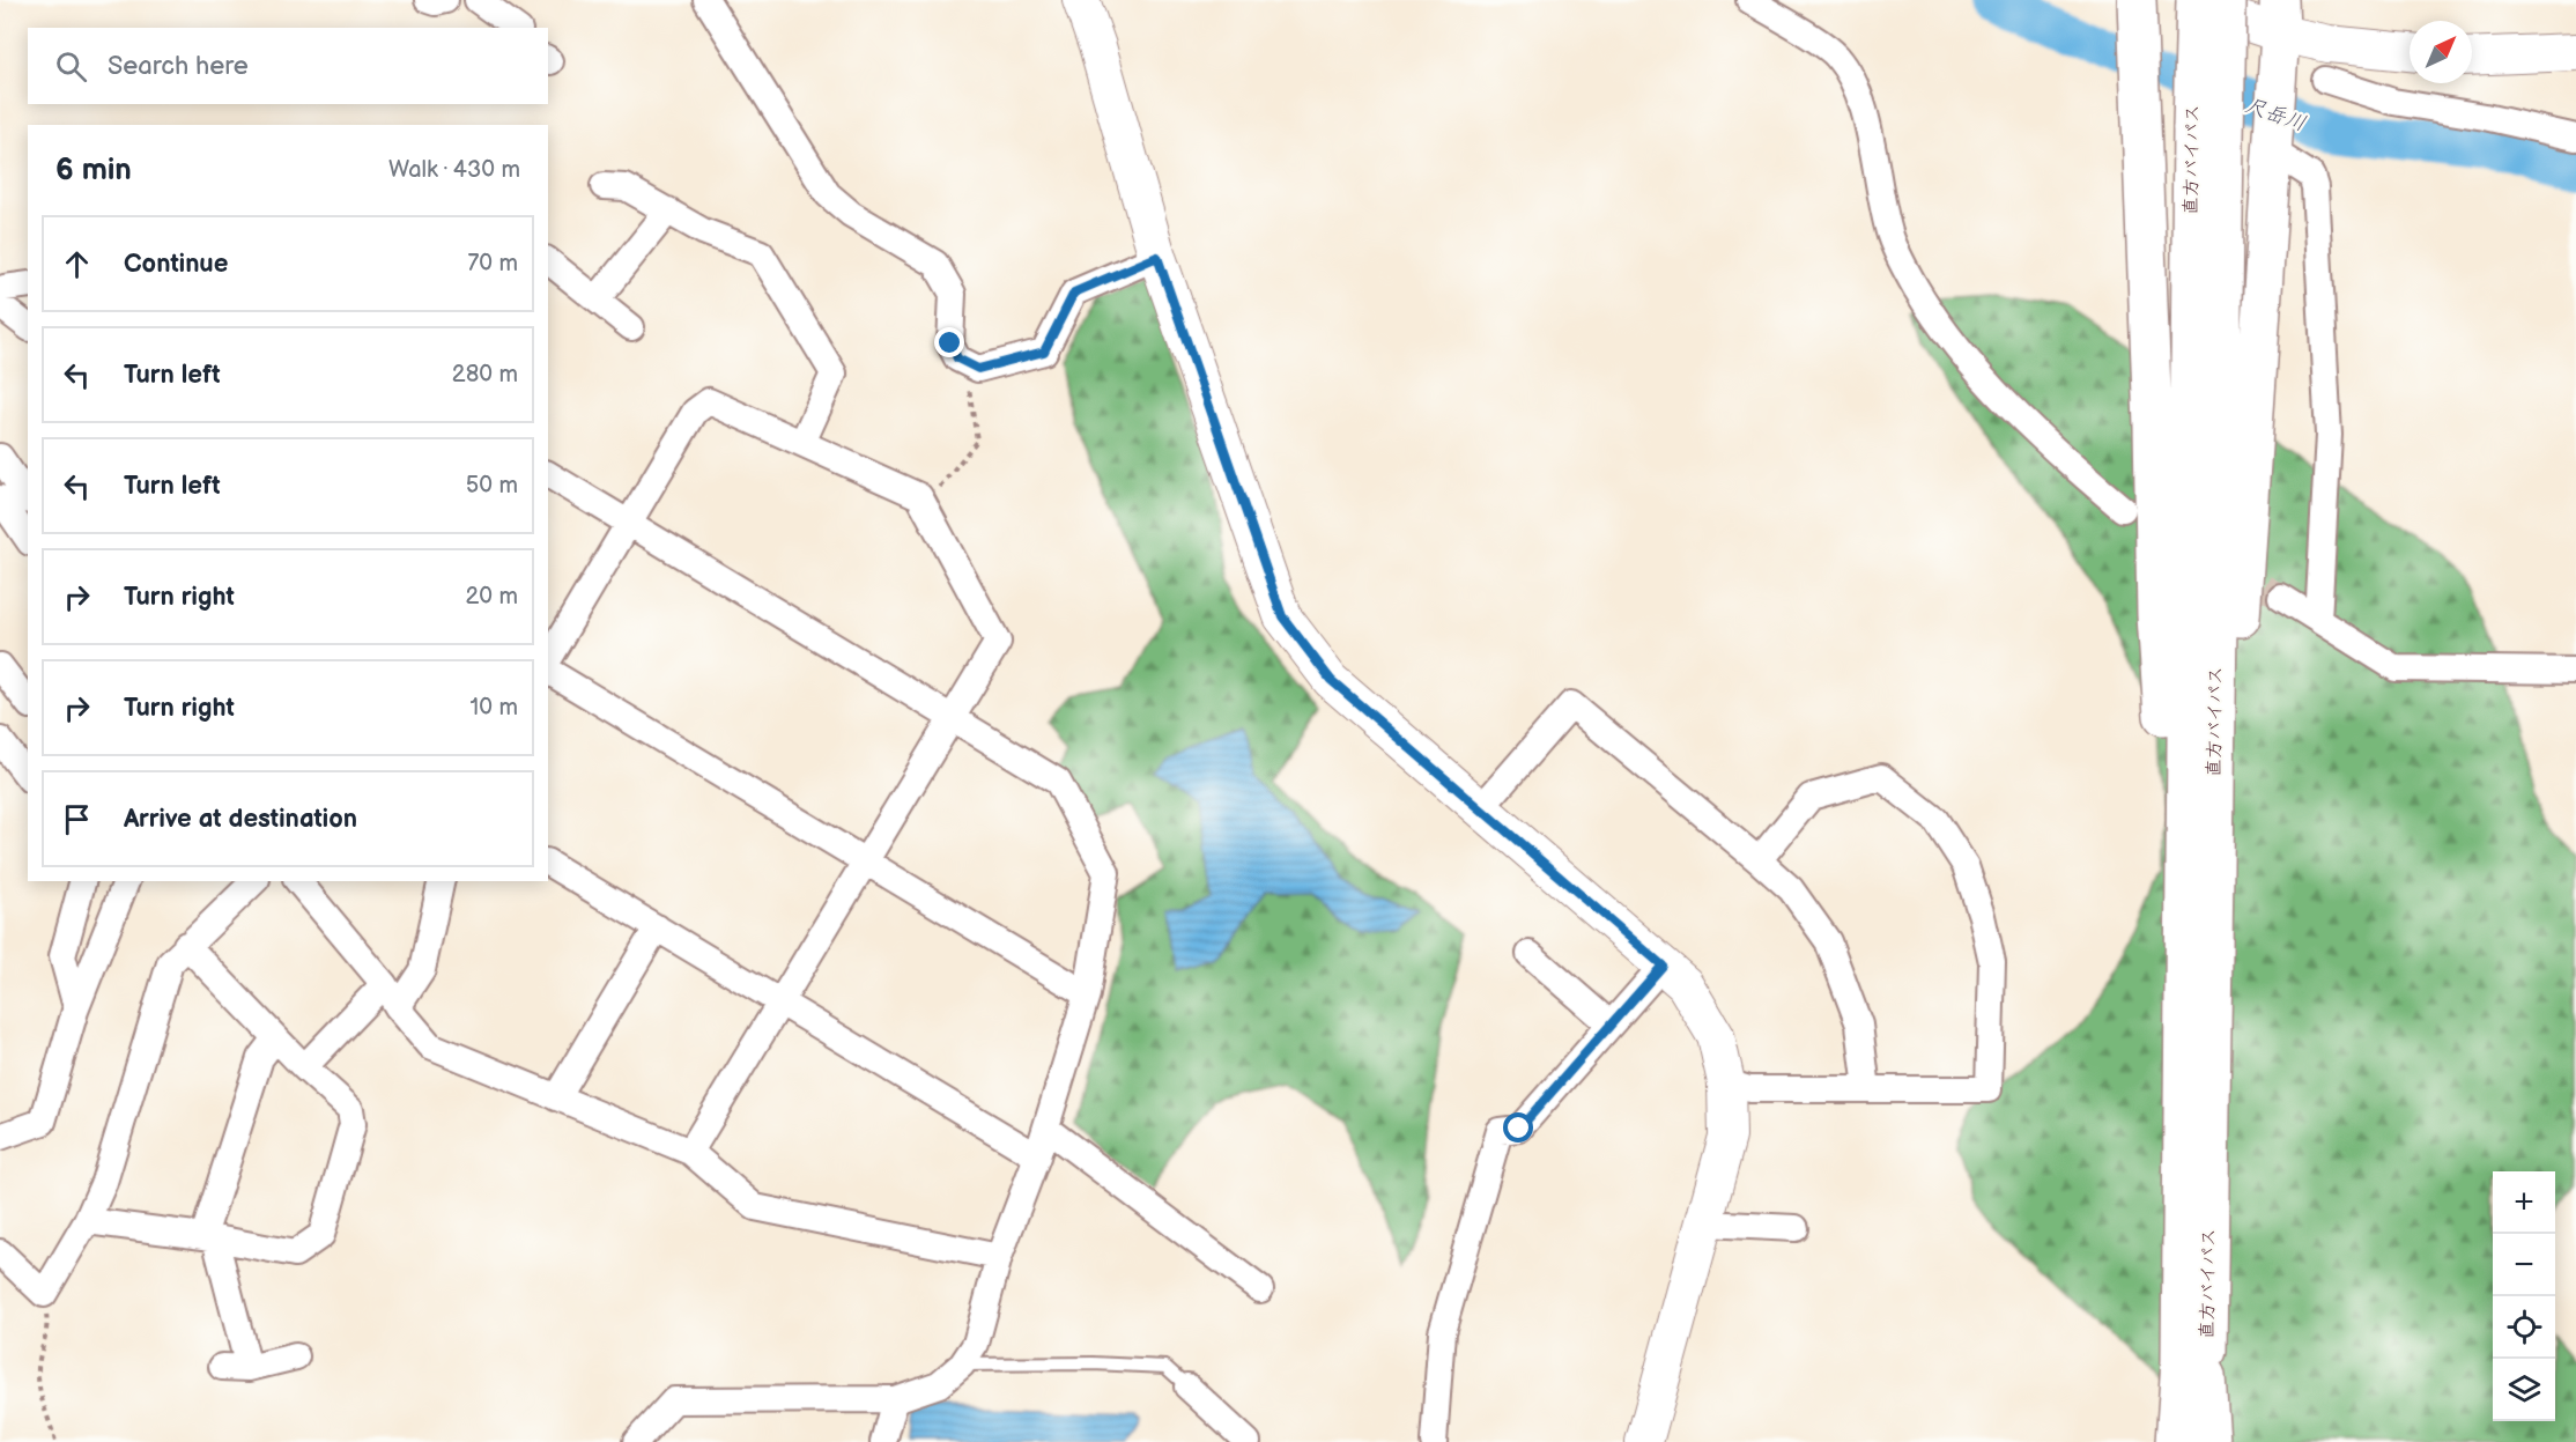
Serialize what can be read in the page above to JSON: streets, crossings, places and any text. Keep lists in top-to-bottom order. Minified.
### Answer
{"streets":{"highway":["直方バイパス"]},"water":["尺岳川"],"north":"top right","page":{"search":"Search here","heading":["6 min","Walk · 430 m"],"list":[["Continue","70 m"],["Turn left","280 m"],["Turn left","50 m"],["Turn right","20 m"],["Turn right","10 m"],"Arrive at destination"],"map_buttons":["+","−"]}}
